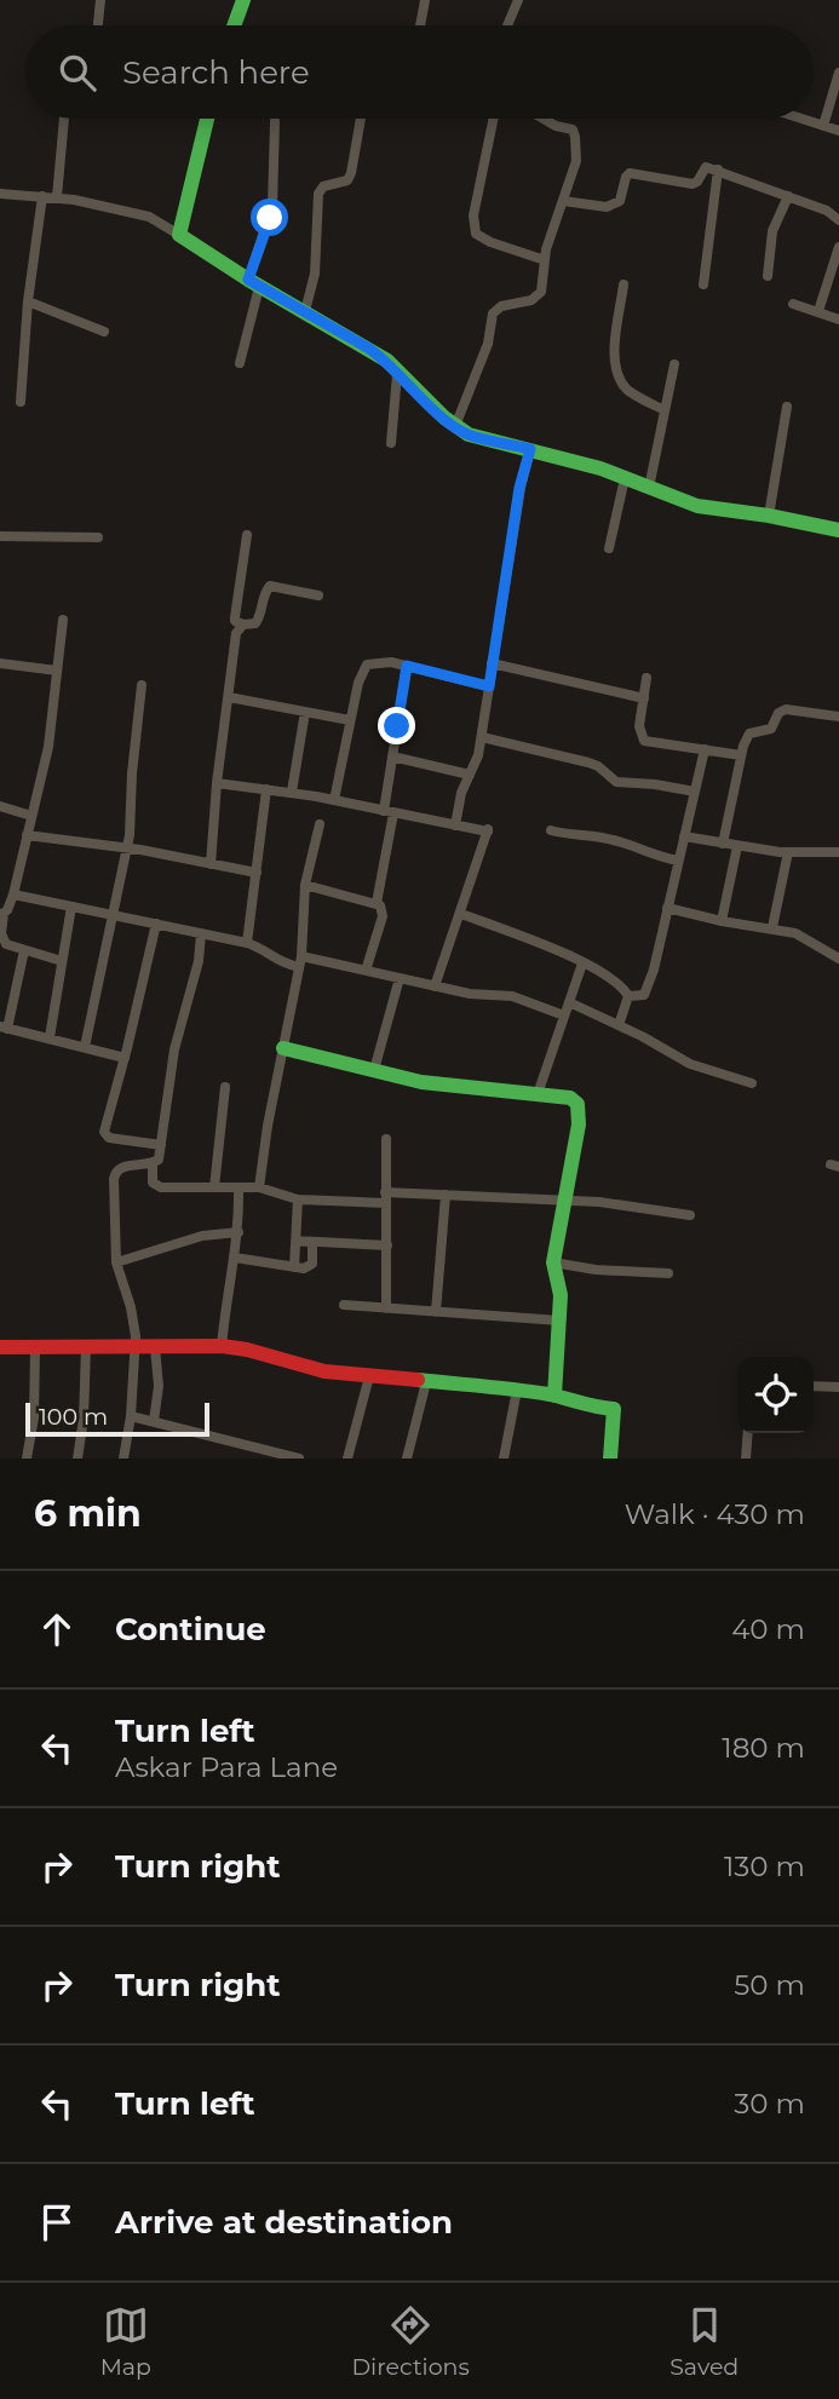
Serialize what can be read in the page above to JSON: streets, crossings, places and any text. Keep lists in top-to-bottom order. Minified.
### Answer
{"scale_bar":"100 m","page":{"search":"Search here","scale":"100 m","heading":["6 min","Walk · 430 m"],"list":[["Continue","40 m"],["Turn left","Askar Para Lane","180 m"],["Turn right","130 m"],["Turn right","50 m"],["Turn left","30 m"],"Arrive at destination"],"nav":["Map","Directions","Saved"]}}
